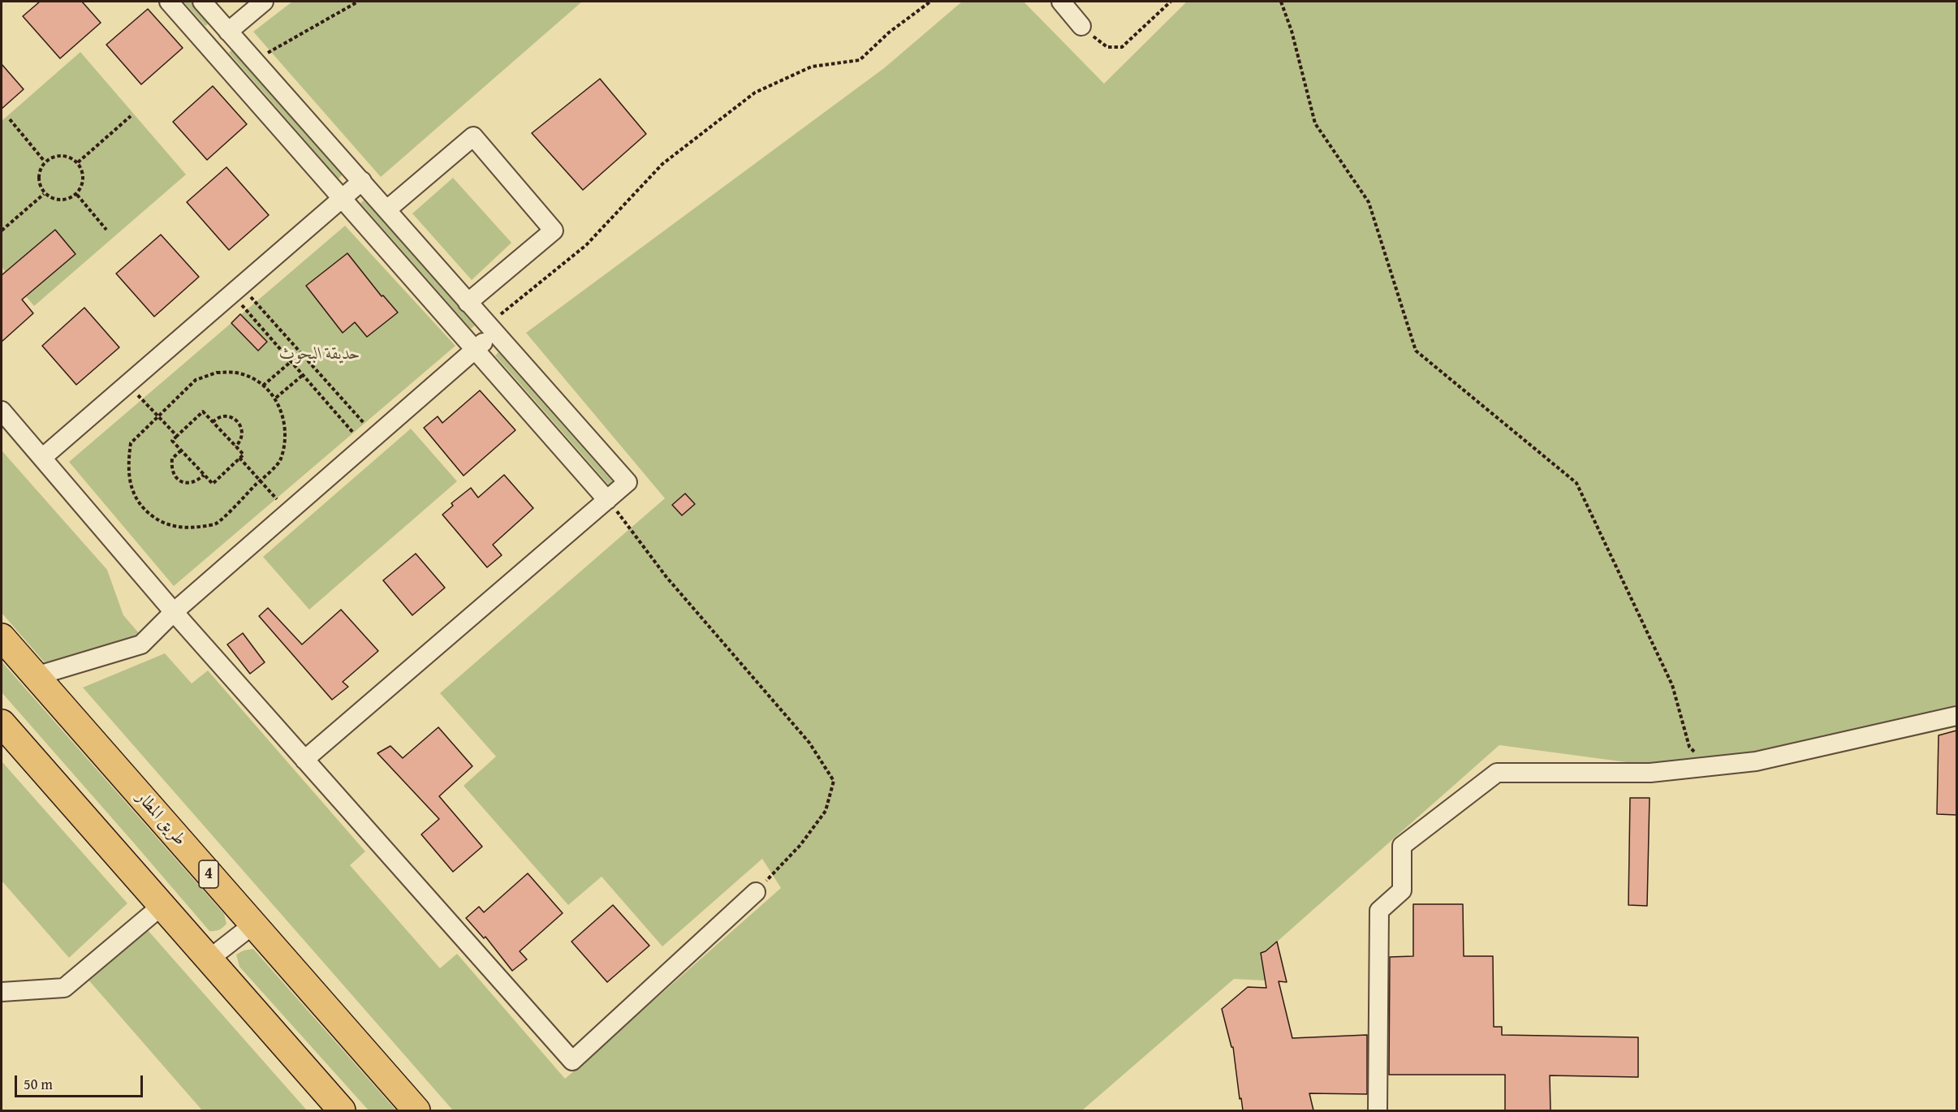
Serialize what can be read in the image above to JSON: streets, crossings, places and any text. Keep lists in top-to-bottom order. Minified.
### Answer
{"streets":{"highway":["طريق المطار","4"]},"parks":["حديقة البحوث"],"scale_bar":"50 m"}
